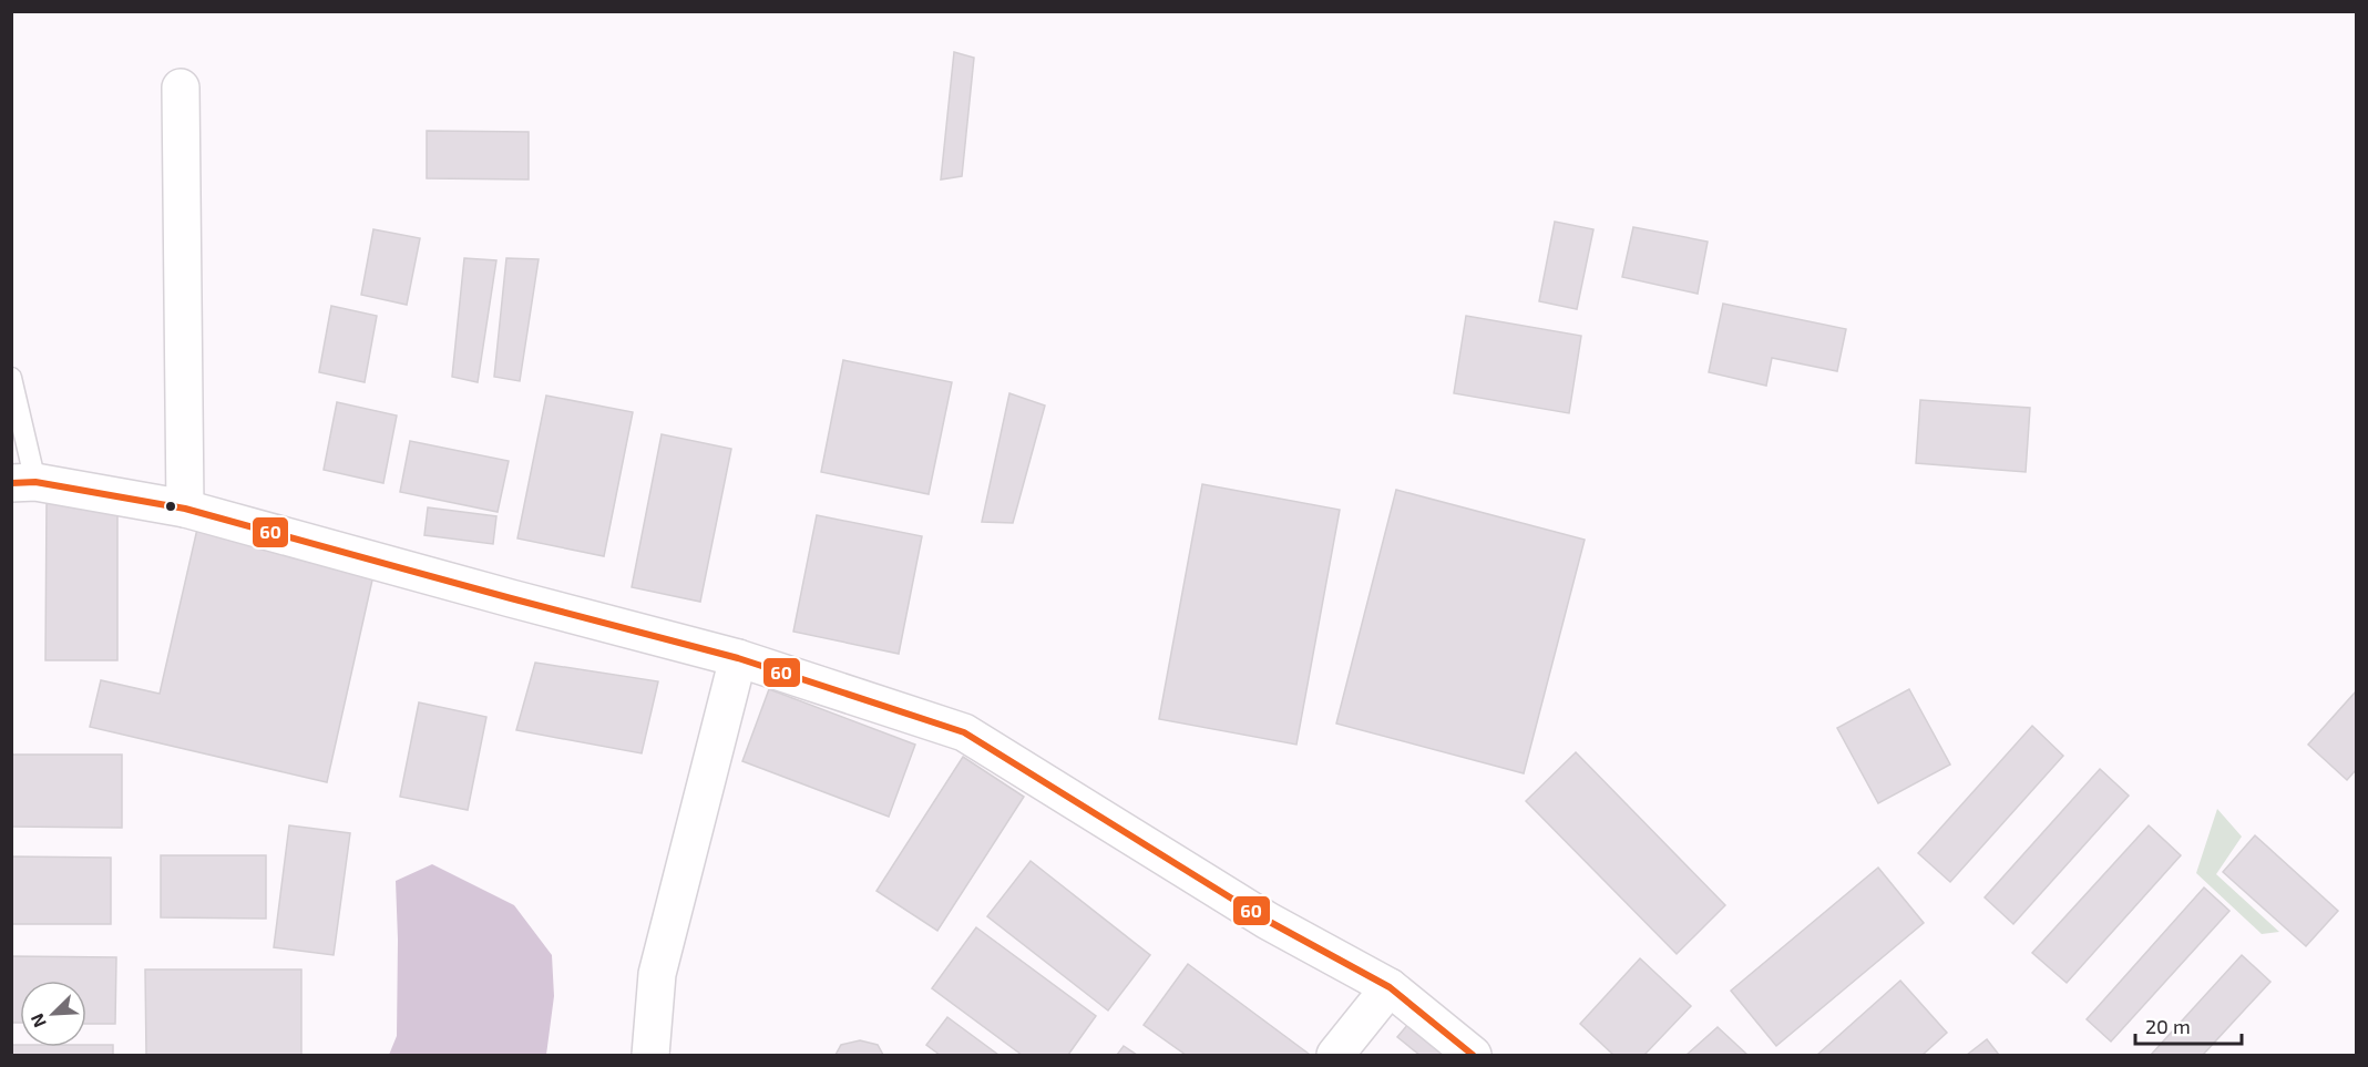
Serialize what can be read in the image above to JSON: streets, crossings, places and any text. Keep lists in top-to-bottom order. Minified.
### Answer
{"lines":["transit line 60"],"scale_bar":"20 m","north":"bottom left"}
